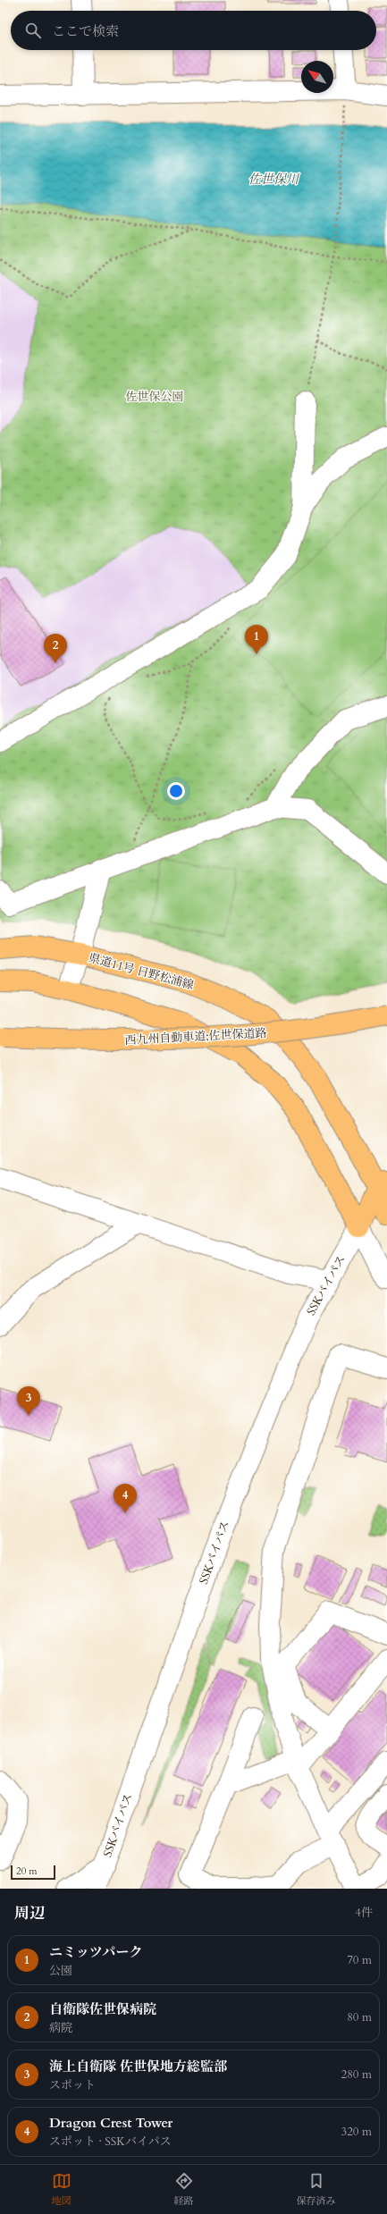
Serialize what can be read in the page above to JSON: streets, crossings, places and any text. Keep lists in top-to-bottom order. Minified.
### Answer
{"streets":{"main road":["県道11号 日野松浦線","西九州自動車道;佐世保道路"],"street":["SSKバイパス"]},"crossings":[["県道11号 日野松浦線","SSKバイパス"]],"water":["佐世保川"],"parks":["佐世保公園"],"scale_bar":"20 m","north":"top left","page":{"search":"ここで検索","pins":["1","2","3","4"],"scale":"20 m","heading":["周辺","4件"],"list":[{"mark":"1","name":"ニミッツパーク","note":"公園","value":"70 m"},{"mark":"2","name":"自衛隊佐世保病院","note":"病院","value":"80 m"},{"mark":"3","name":"海上自衛隊 佐世保地方総監部","note":"スポット","value":"280 m"},{"mark":"4","name":"Dragon Crest Tower","note":"スポット · SSKバイパス","value":"320 m"}],"nav":["地図","経路","保存済み"]}}
